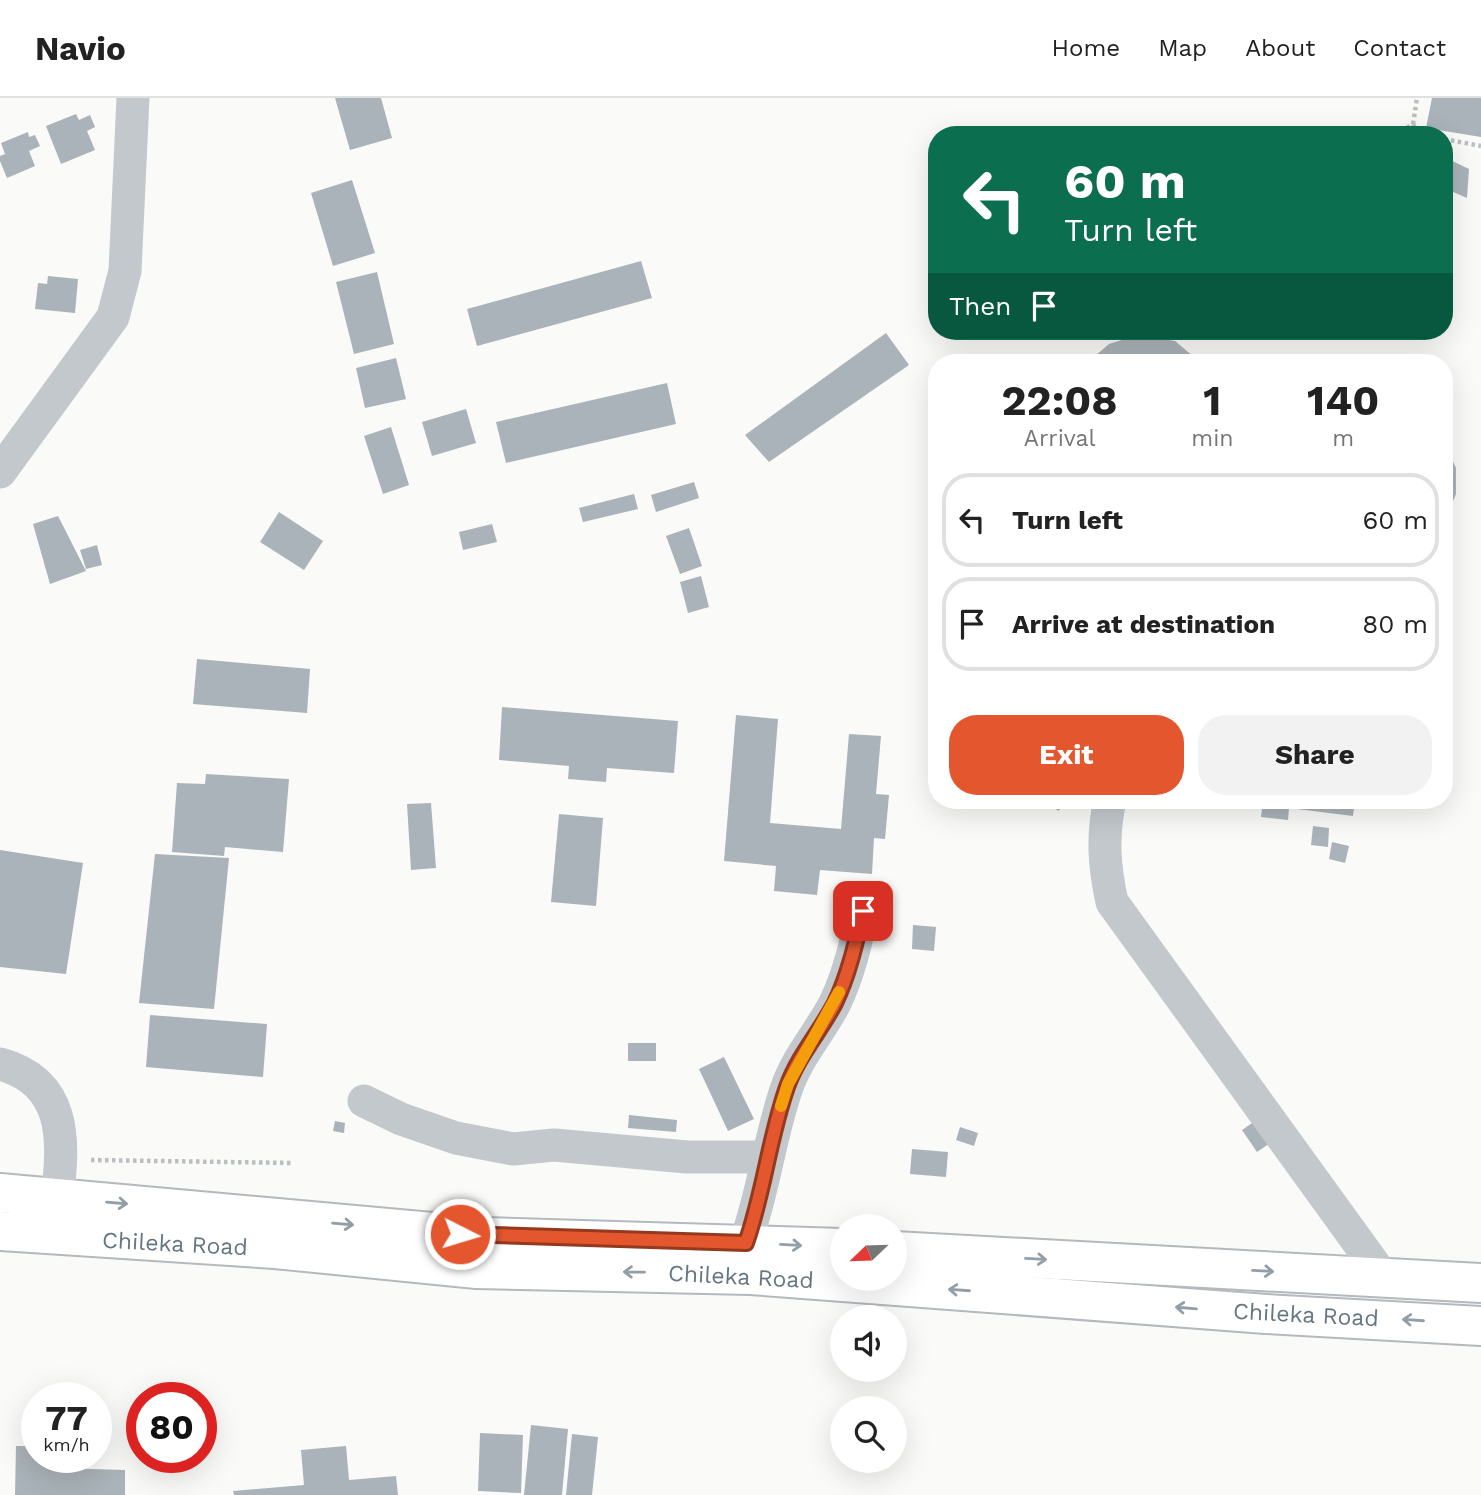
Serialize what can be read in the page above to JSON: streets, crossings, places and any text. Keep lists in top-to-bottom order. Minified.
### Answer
{"streets":{"highway":["Chileka Road"]},"north":"bottom left","page":{"header":"Navio","nav":["Home","Map","About","Contact"],"turn":["60 m","Turn left"],"then":"Then","eta":["22:08","Arrival","1","min","140","m"],"list":[{"name":"Turn left","value":"60 m"},{"name":"Arrive at destination","value":"80 m"}],"buttons":["Exit","Share"],"speed":"77 km/h","limit":"80"}}
